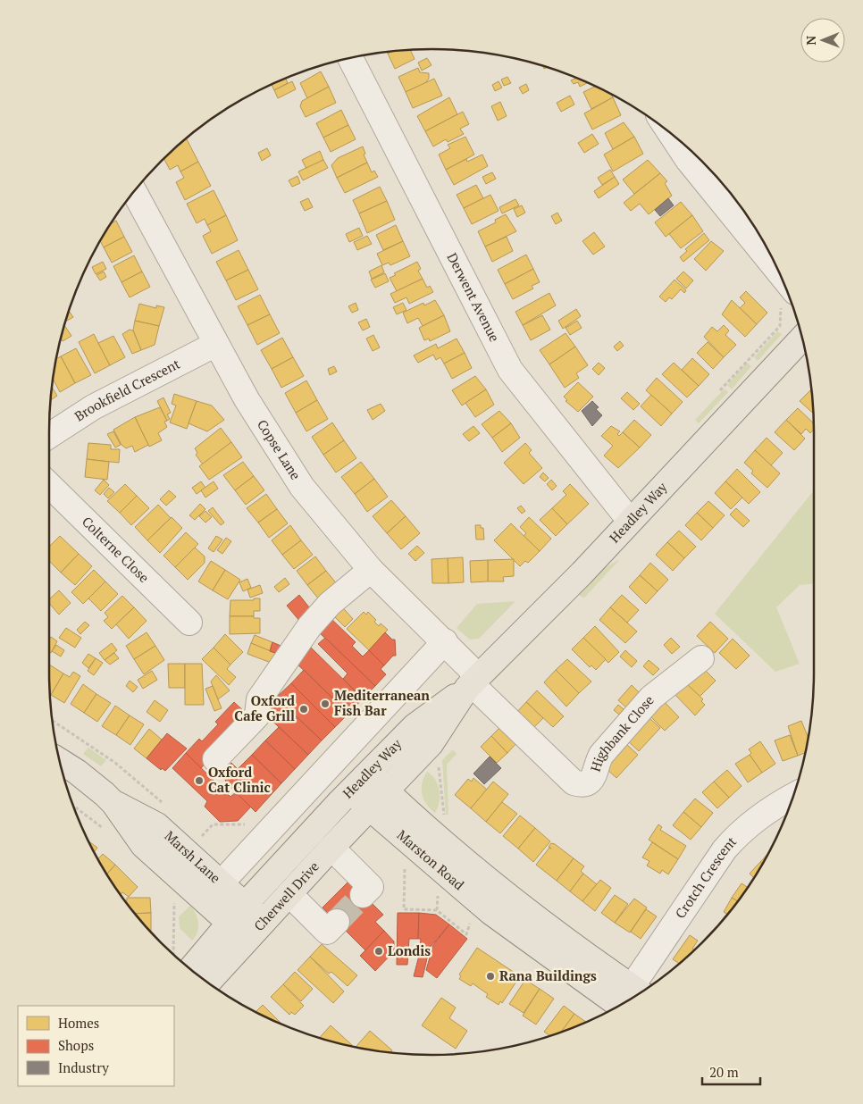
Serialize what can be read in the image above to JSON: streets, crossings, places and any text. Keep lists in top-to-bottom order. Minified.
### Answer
{"streets":{"main road":["Headley Way","Marsh Lane","Marston Road","Cherwell Drive"],"street":["Derwent Avenue","Brookfield Crescent","Copse Lane","Colterne Close","Highbank Close","Crotch Crescent"]},"crossings":[["Derwent Avenue","Headley Way"],["Brookfield Crescent","Copse Lane"],["Copse Lane","Headley Way"],["Copse Lane","Highbank Close"],["Headley Way","Highbank Close"],["Headley Way","Marston Road"],["Headley Way","Cherwell Drive"],["Marsh Lane","Cherwell Drive"],["Marston Road","Crotch Crescent"],["Marston Road","Cherwell Drive"]],"places":["Mediterranean Fish Bar","Oxford Cafe Grill","Oxford Cat Clinic","Londis","Rana Buildings"],"legend":["Homes","Shops","Industry"],"scale_bar":"20 m","north":"left"}
